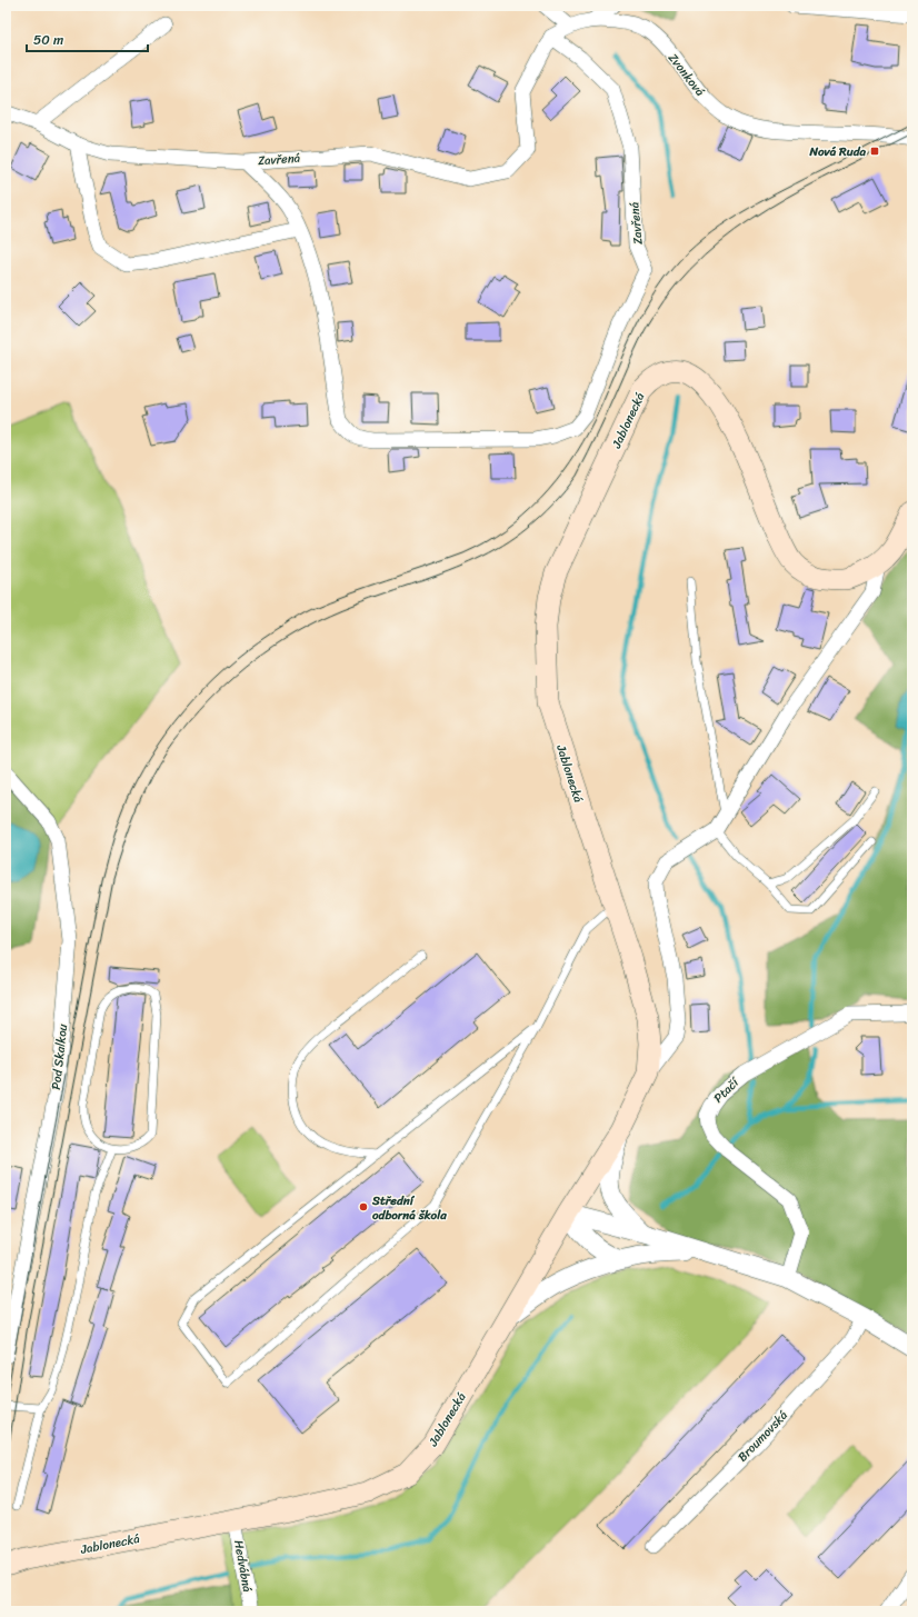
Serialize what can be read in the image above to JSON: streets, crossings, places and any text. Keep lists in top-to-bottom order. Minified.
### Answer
{"streets":{"main road":["Jablonecká"],"street":["Zvonková","Zavřená","Pod Skalkou","Ptačí","Broumovská","Hedvábná"]},"crossings":[["Zvonková","Zavřená"],["Jablonecká","Hedvábná"]],"places":{"transit":["Nová Ruda"],"other":["Střední odborná škola"]},"scale_bar":"50 m"}
